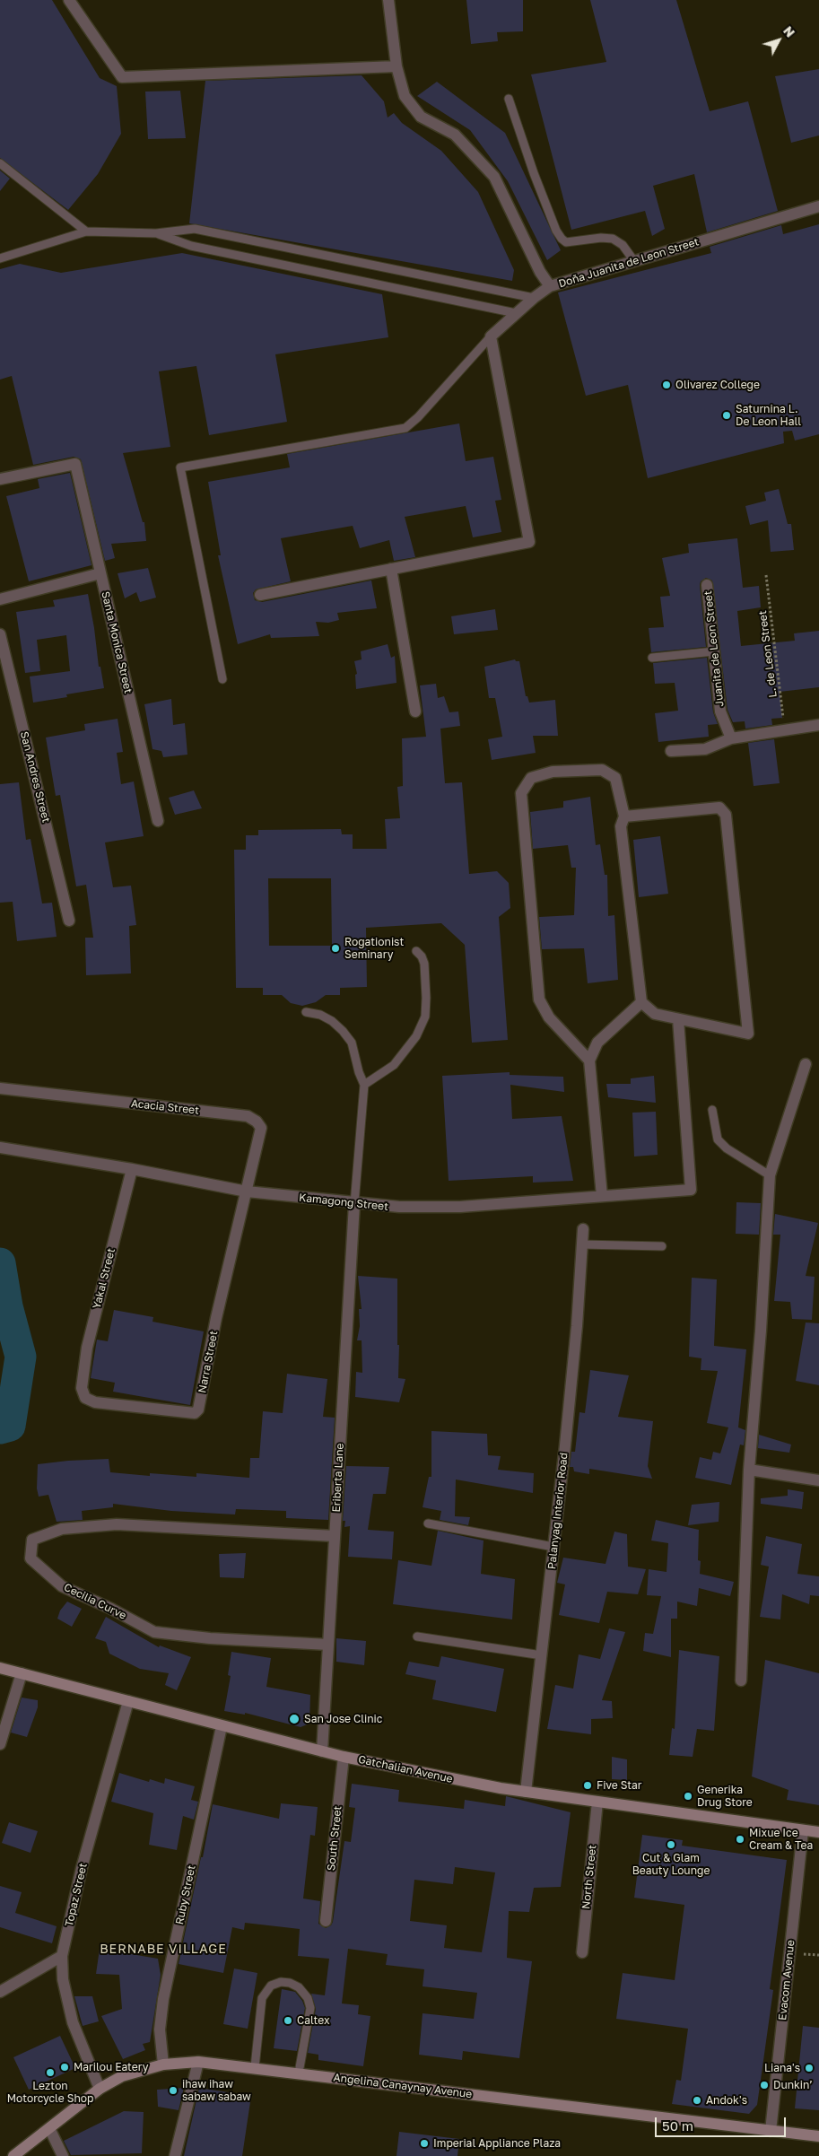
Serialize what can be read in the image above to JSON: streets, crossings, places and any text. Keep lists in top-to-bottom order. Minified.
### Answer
{"streets":{"main road":["Gatchalian Avenue","Angelina Canaynay Avenue"],"street":["Doña Juanita de Leon Street","Santa Monica Street","Juanita de Leon Street","San Andres Street","Acacia Street","Kamagong Street","Yakal Street","Narra Street","Eriberta Lane","Palanyag Interior Road","Cecilia Curve","South Street","North Street","Topaz Street","Ruby Street","Evacom Avenue"],"path":["L. de Leon Street"]},"crossings":[["Acacia Street","Kamagong Street"],["Acacia Street","Narra Street"],["Kamagong Street","Yakal Street"],["Kamagong Street","Narra Street"],["Kamagong Street","Eriberta Lane"],["Yakal Street","Narra Street"],["Eriberta Lane","Cecilia Curve"],["Eriberta Lane","Gatchalian Avenue"],["Palanyag Interior Road","Gatchalian Avenue"],["Gatchalian Avenue","South Street"],["Gatchalian Avenue","North Street"],["Gatchalian Avenue","Topaz Street"],["Gatchalian Avenue","Ruby Street"],["Gatchalian Avenue","Evacom Avenue"],["Topaz Street","Angelina Canaynay Avenue"],["Ruby Street","Angelina Canaynay Avenue"],["Evacom Avenue","Angelina Canaynay Avenue"]],"districts":["BERNABE VILLAGE"],"places":["Olivarez College","Saturnina L. De Leon Hall","Rogationist Seminary","San Jose Clinic","Five Star","Generika Drug Store","Mixue Ice Cream & Tea","Cut & Glam Beauty Lounge","Caltex","Marilou Eatery","Liana's","Lezton Motorcycle Shop","Dunkin’","ihaw ihaw sabaw sabaw","Andok's","Imperial Appliance Plaza"],"scale_bar":"50 m","north":"top right"}
